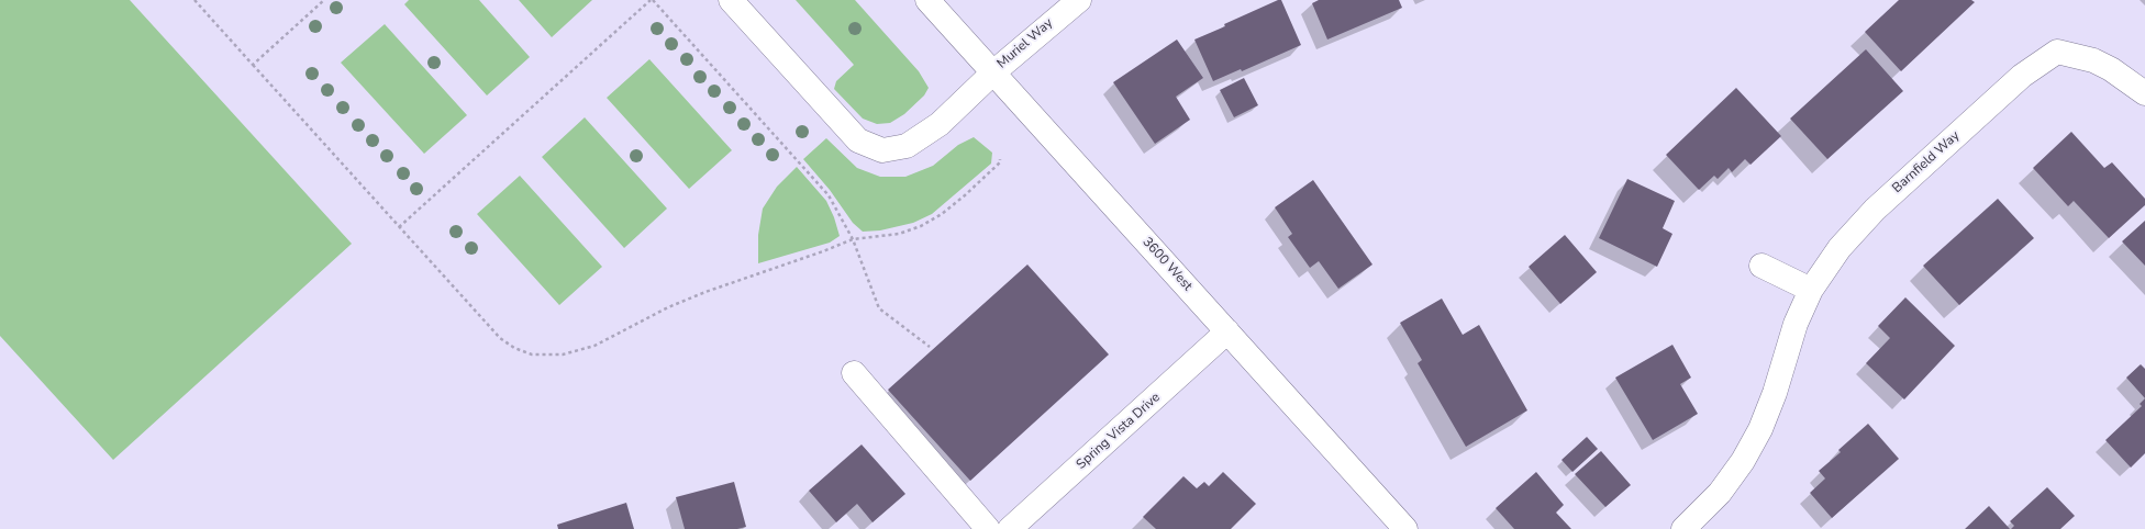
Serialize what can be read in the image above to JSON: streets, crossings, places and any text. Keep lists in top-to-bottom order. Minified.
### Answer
{"streets":{"street":["Muriel Way","Barnfield Way","3600 West","Spring Vista Drive"]},"crossings":[["Muriel Way","3600 West"],["3600 West","Spring Vista Drive"]]}
